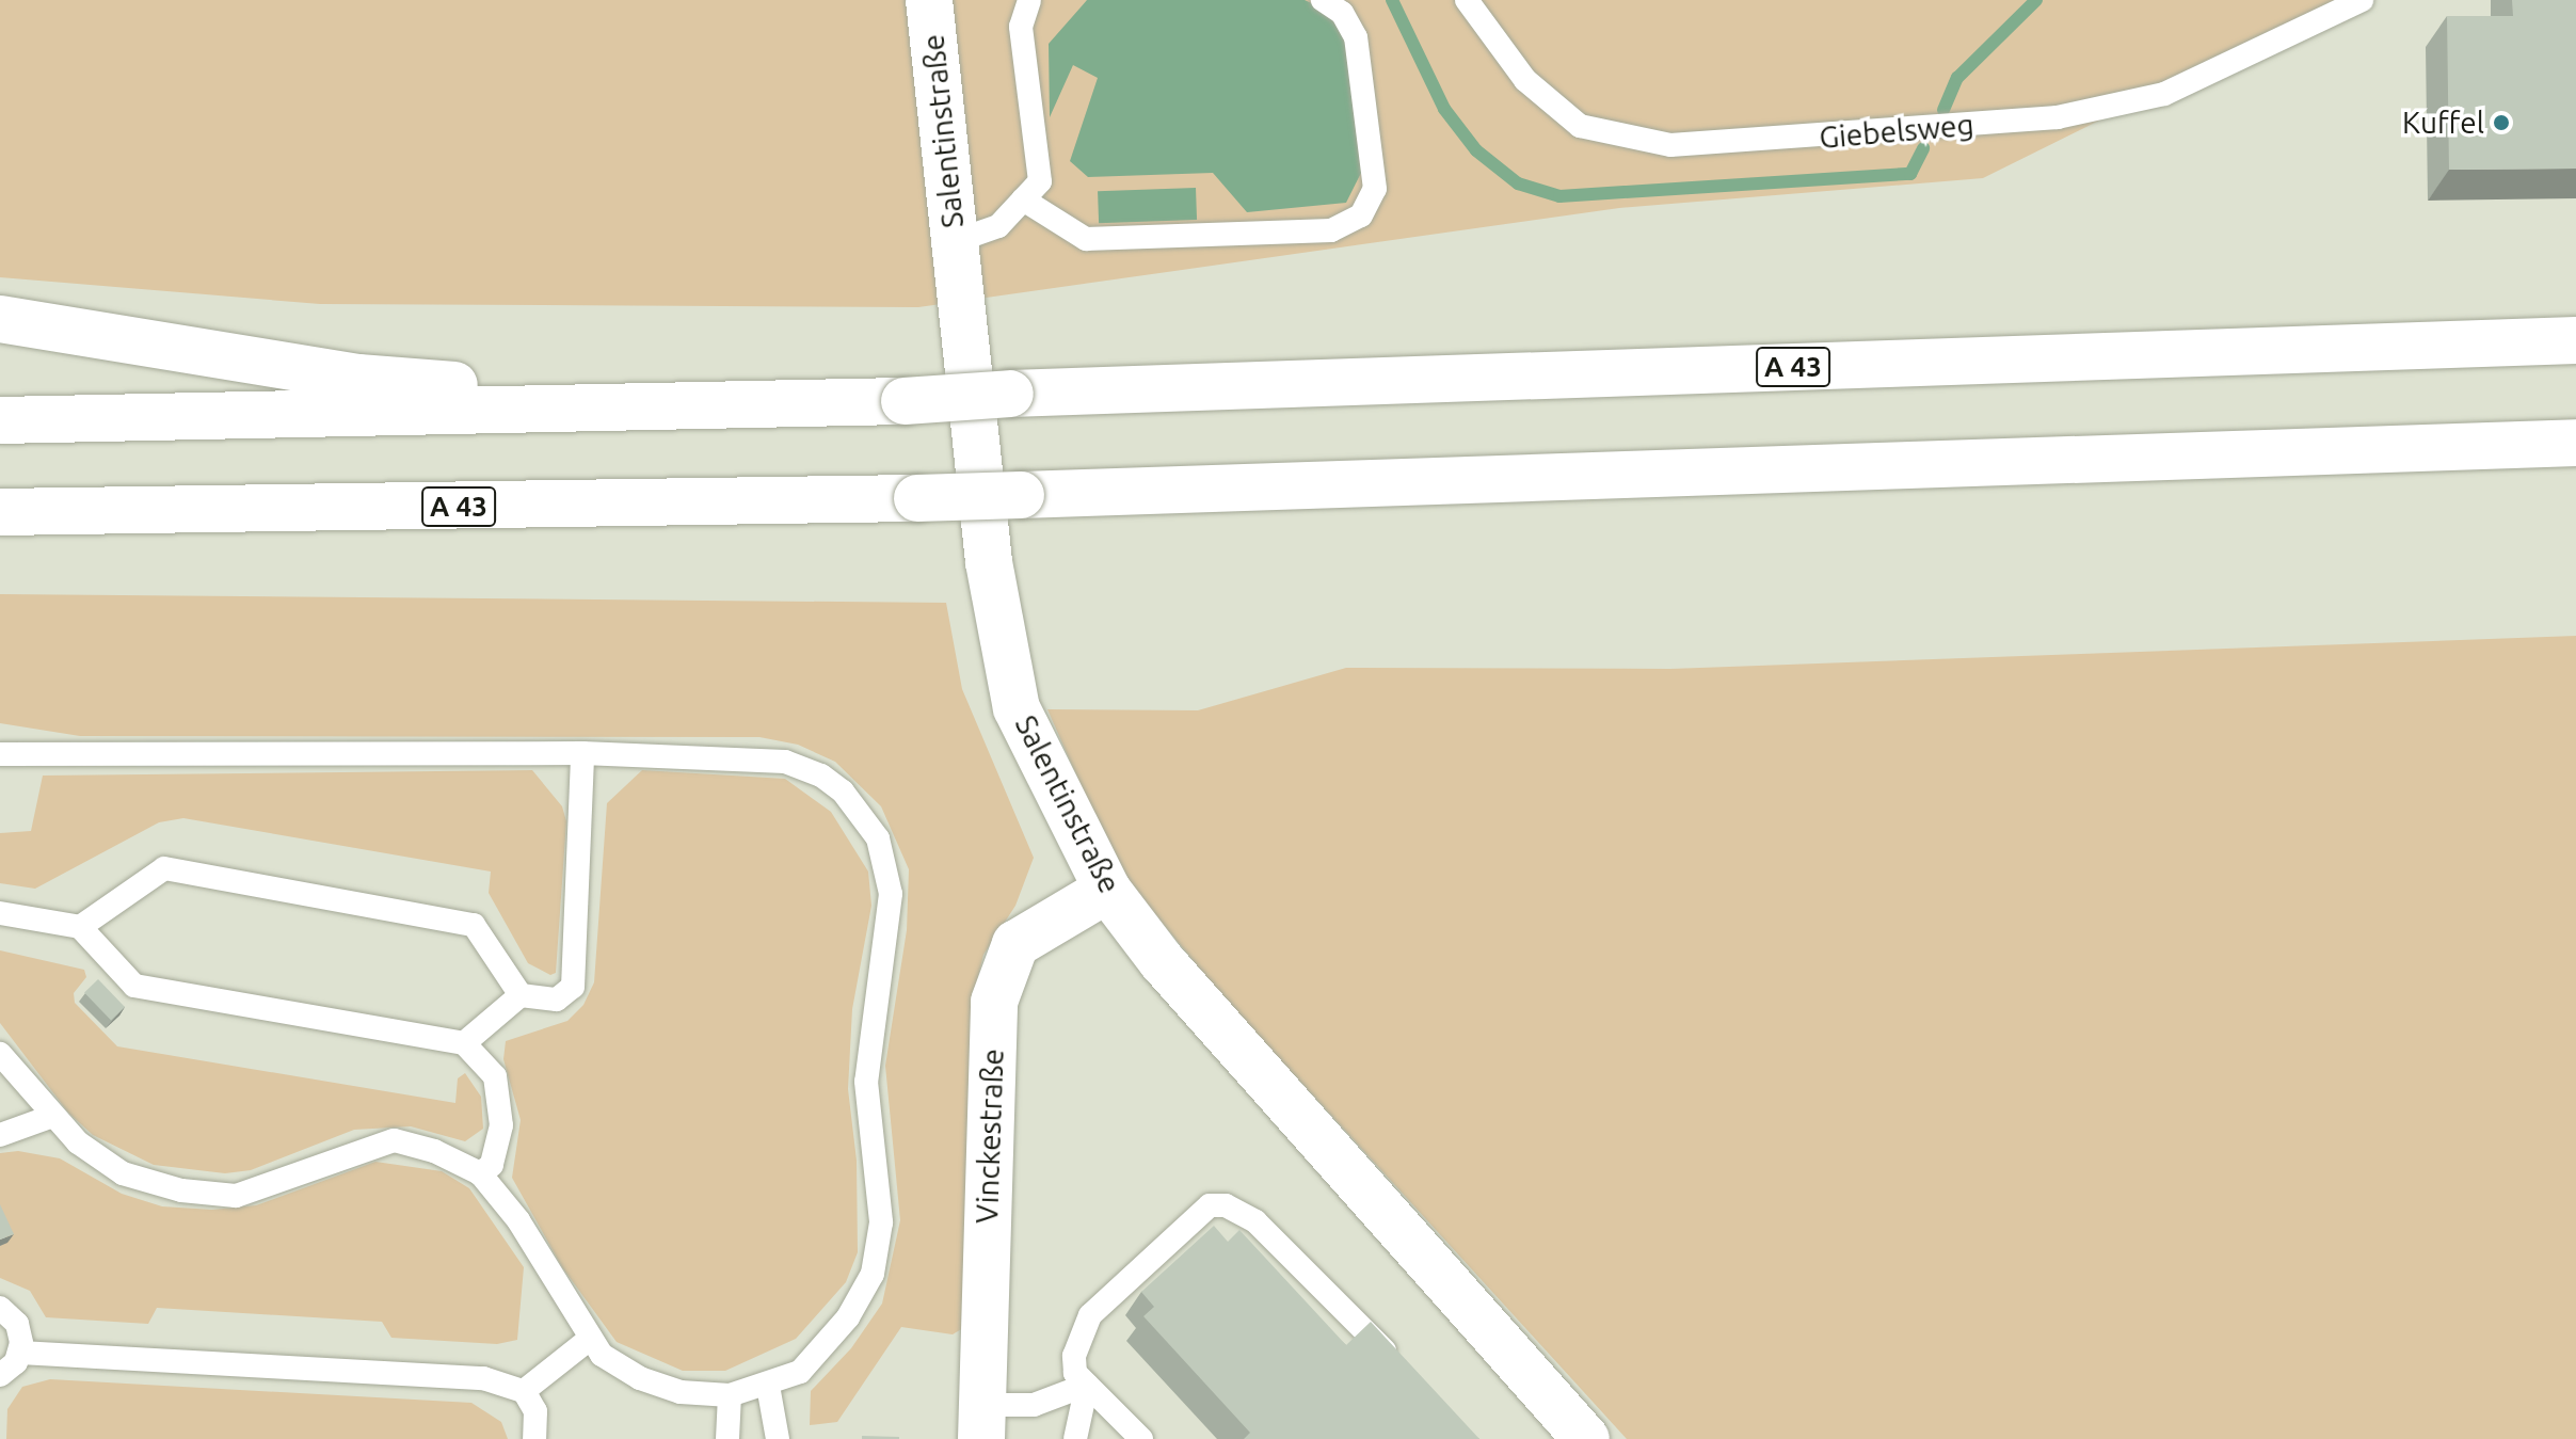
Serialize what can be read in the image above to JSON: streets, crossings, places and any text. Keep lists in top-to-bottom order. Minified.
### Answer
{"streets":{"main road":["Salentinstraße","A 43","Vinckestraße"],"lane":["Giebelsweg"]},"crossings":[["Salentinstraße","Vinckestraße"]],"places":["Kuffel"]}
